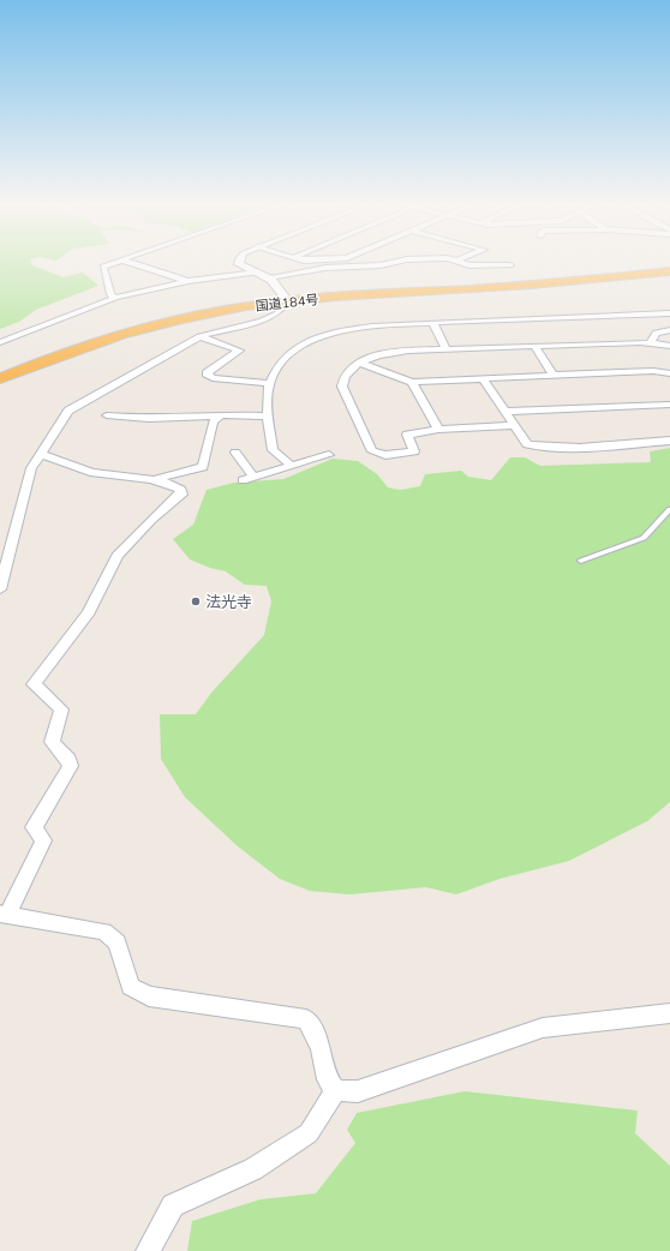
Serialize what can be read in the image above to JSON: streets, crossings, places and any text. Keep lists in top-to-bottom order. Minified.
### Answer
{"streets":{"highway":["国道184号"]},"places":["法光寺"]}
